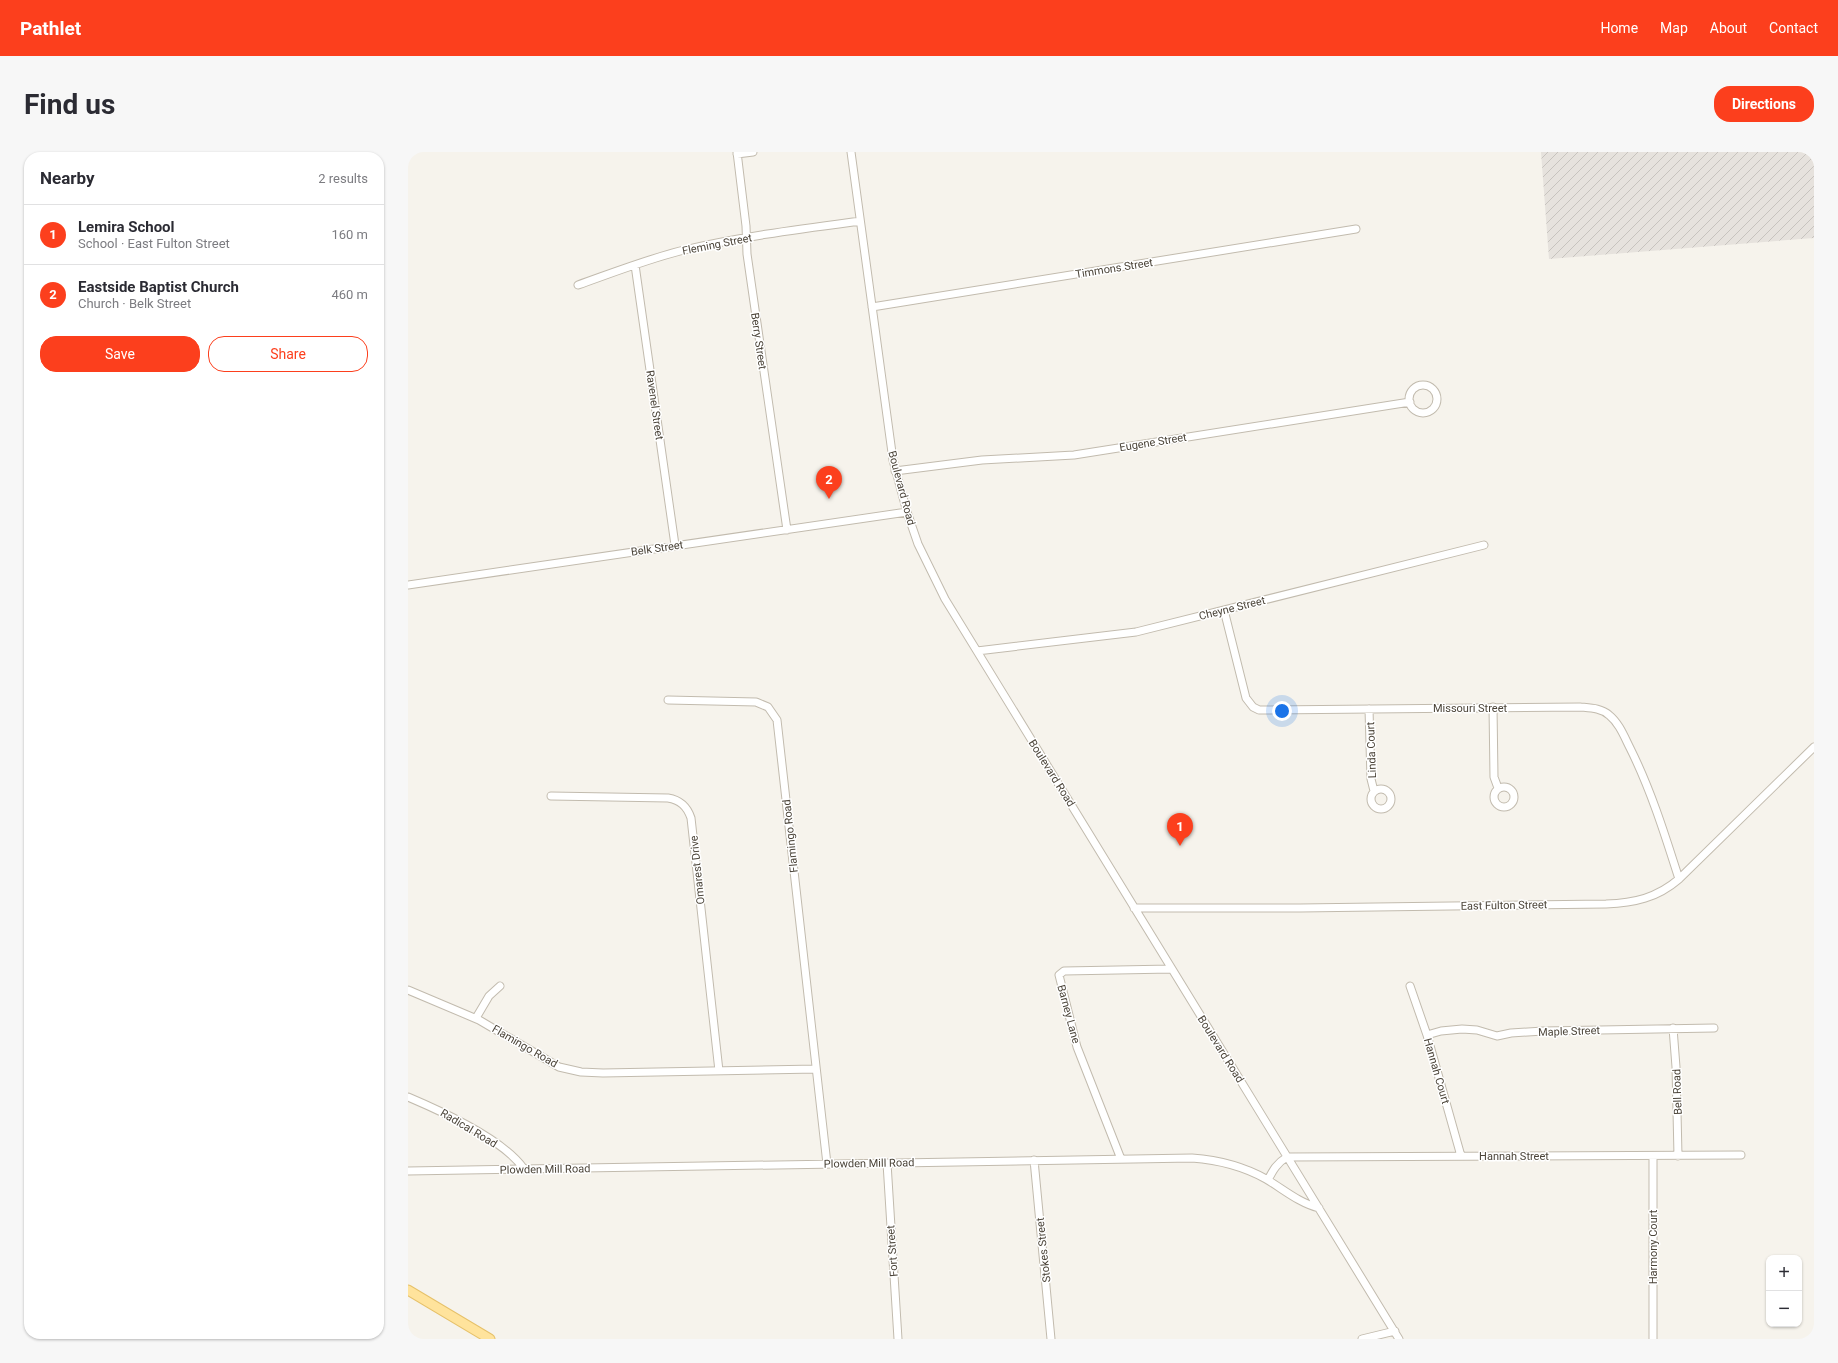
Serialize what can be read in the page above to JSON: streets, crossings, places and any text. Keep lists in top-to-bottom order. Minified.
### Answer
{"streets":{"street":["Fleming Street","Timmons Street","Berry Street","Ravenel Street","Eugene Street","Boulevard Road","Belk Street","Cheyne Street","Missouri Street","Linda Court","Flamingo Road","Omarest Drive","East Fulton Street","Barney Lane","Maple Street","Hannah Court","Bell Road","Radical Road","Hannah Street","Plowden Mill Road","Harmony Court","Stokes Street","Fort Street"]},"crossings":[["Fleming Street","Berry Street"],["Fleming Street","Ravenel Street"],["Fleming Street","Boulevard Road"],["Timmons Street","Boulevard Road"],["Berry Street","Belk Street"],["Ravenel Street","Belk Street"],["Eugene Street","Boulevard Road"],["Boulevard Road","Belk Street"],["Boulevard Road","Cheyne Street"],["Boulevard Road","East Fulton Street"],["Boulevard Road","Barney Lane"],["Boulevard Road","Hannah Street"],["Boulevard Road","Plowden Mill Road"],["Cheyne Street","Missouri Street"],["Missouri Street","Linda Court"],["Missouri Street","East Fulton Street"],["Flamingo Road","Omarest Drive"],["Flamingo Road","Plowden Mill Road"],["Barney Lane","Plowden Mill Road"],["Maple Street","Hannah Court"],["Maple Street","Bell Road"],["Hannah Court","Hannah Street"],["Bell Road","Hannah Street"],["Radical Road","Plowden Mill Road"],["Hannah Street","Harmony Court"],["Plowden Mill Road","Stokes Street"],["Plowden Mill Road","Fort Street"]],"page":{"header":"Pathlet","nav":["Home","Map","About","Contact"],"buttons":["Directions",["Save","Share"]],"title":"Find us","heading":["Nearby","2 results"],"list":[{"mark":"1","name":"Lemira School","note":"School · East Fulton Street","value":"160 m"},{"mark":"2","name":"Eastside Baptist Church","note":"Church · Belk Street","value":"460 m"}],"pins":["2","1"],"map_buttons":["+","−"]}}
